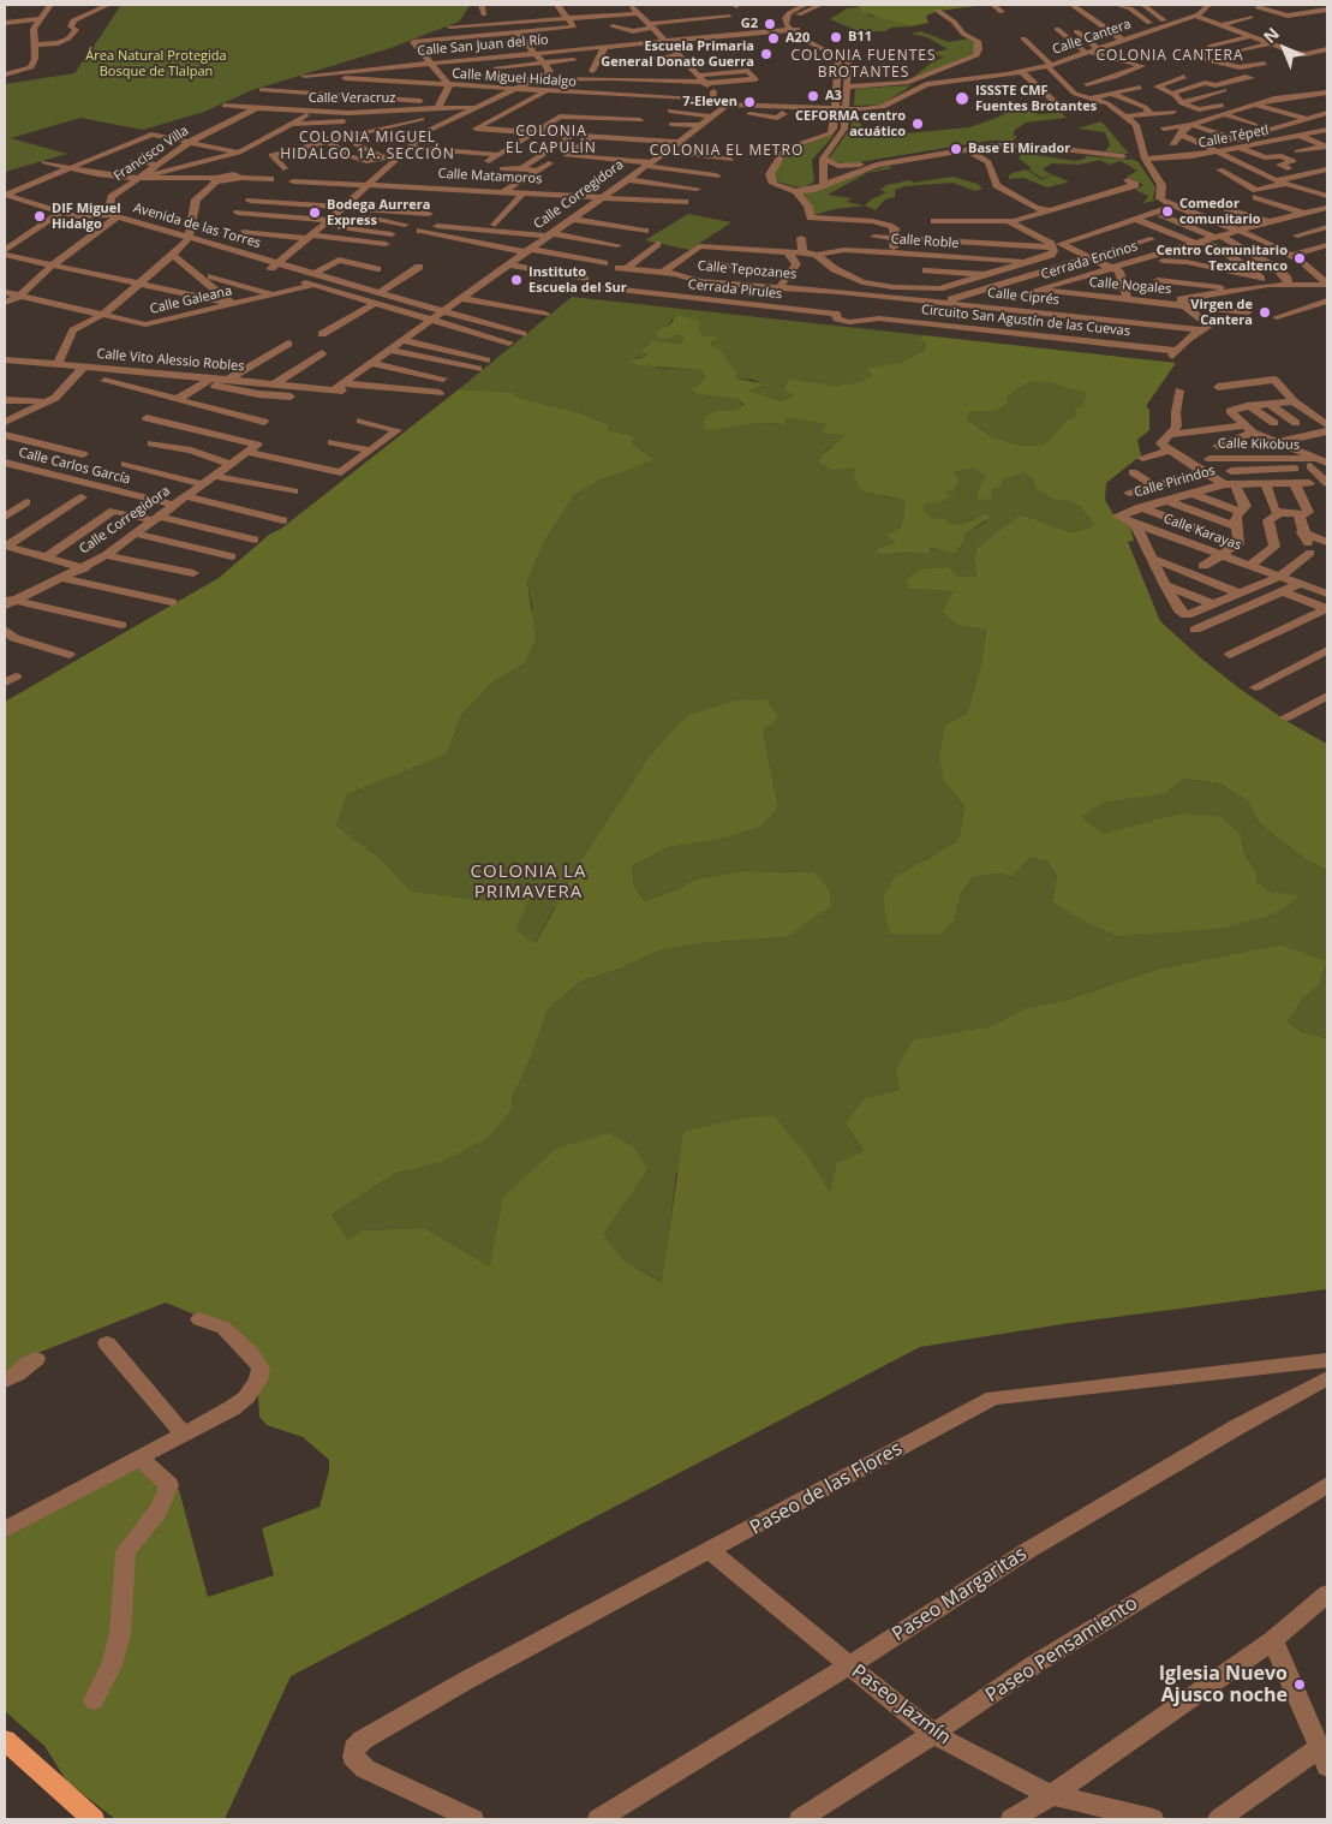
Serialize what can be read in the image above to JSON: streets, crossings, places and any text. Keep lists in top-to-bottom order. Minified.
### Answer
{"streets":{"street":["Calle Cantera","Calle San Juan del Río","Calle Miguel Hidalgo","Calle Veracruz","Calle Tépetl","Francisco Villa","Calle Matamoros","Calle Corregidora","Avenida de las Torres","Calle Roble","Cerrada Encinos","Calle Tepozanes","Calle Nogales","Cerrada Pirules","Calle Ciprés","Calle Galeana","Circuito San Agustín de las Cuevas","Calle Vito Alessio Robles","Calle Kikobus","Calle Carlos García","Calle Pirindos","Calle Karayas","Paseo de las Flores","Paseo Margaritas","Paseo Pensamiento","Paseo Jazmín"]},"crossings":[["Calle Cantera","Calle Corregidora"],["Calle San Juan del Río","Calle Miguel Hidalgo"],["Calle Veracruz","Francisco Villa"],["Francisco Villa","Avenida de las Torres"],["Calle Matamoros","Calle Corregidora"],["Calle Corregidora","Avenida de las Torres"],["Calle Corregidora","Cerrada Pirules"],["Calle Corregidora","Calle Vito Alessio Robles"],["Calle Corregidora","Calle Carlos García"],["Avenida de las Torres","Calle Galeana"],["Cerrada Encinos","Calle Nogales"],["Calle Tepozanes","Calle Ciprés"],["Cerrada Pirules","Circuito San Agustín de las Cuevas"],["Calle Ciprés","Circuito San Agustín de las Cuevas"],["Calle Kikobus","Calle Pirindos"],["Calle Pirindos","Calle Karayas"],["Paseo de las Flores","Paseo Jazmín"],["Paseo Margaritas","Paseo Jazmín"],["Paseo Pensamiento","Paseo Jazmín"]],"districts":["COLONIA FUENTES BROTANTES","COLONIA CANTERA","COLONIA EL CAPULÍN","COLONIA MIGUEL HIDALGO 1A. SECCIÓN","COLONIA EL METRO","COLONIA LA PRIMAVERA"],"parks":["Área Natural Protegida Bosque de Tlalpan"],"places":["G2","B11","A20","Escuela Primaria General Donato Guerra","A3","ISSSTE CMF Fuentes Brotantes","7-Eleven","CEFORMA centro acuático","Base El Mirador","Comedor comunitario","Bodega Aurrera Express","DIF Miguel Hidalgo","Centro Comunitario Texcaltenco","Instituto Escuela del Sur","Virgen de Cantera","Iglesia Nuevo Ajusco noche"],"north":"top left"}
